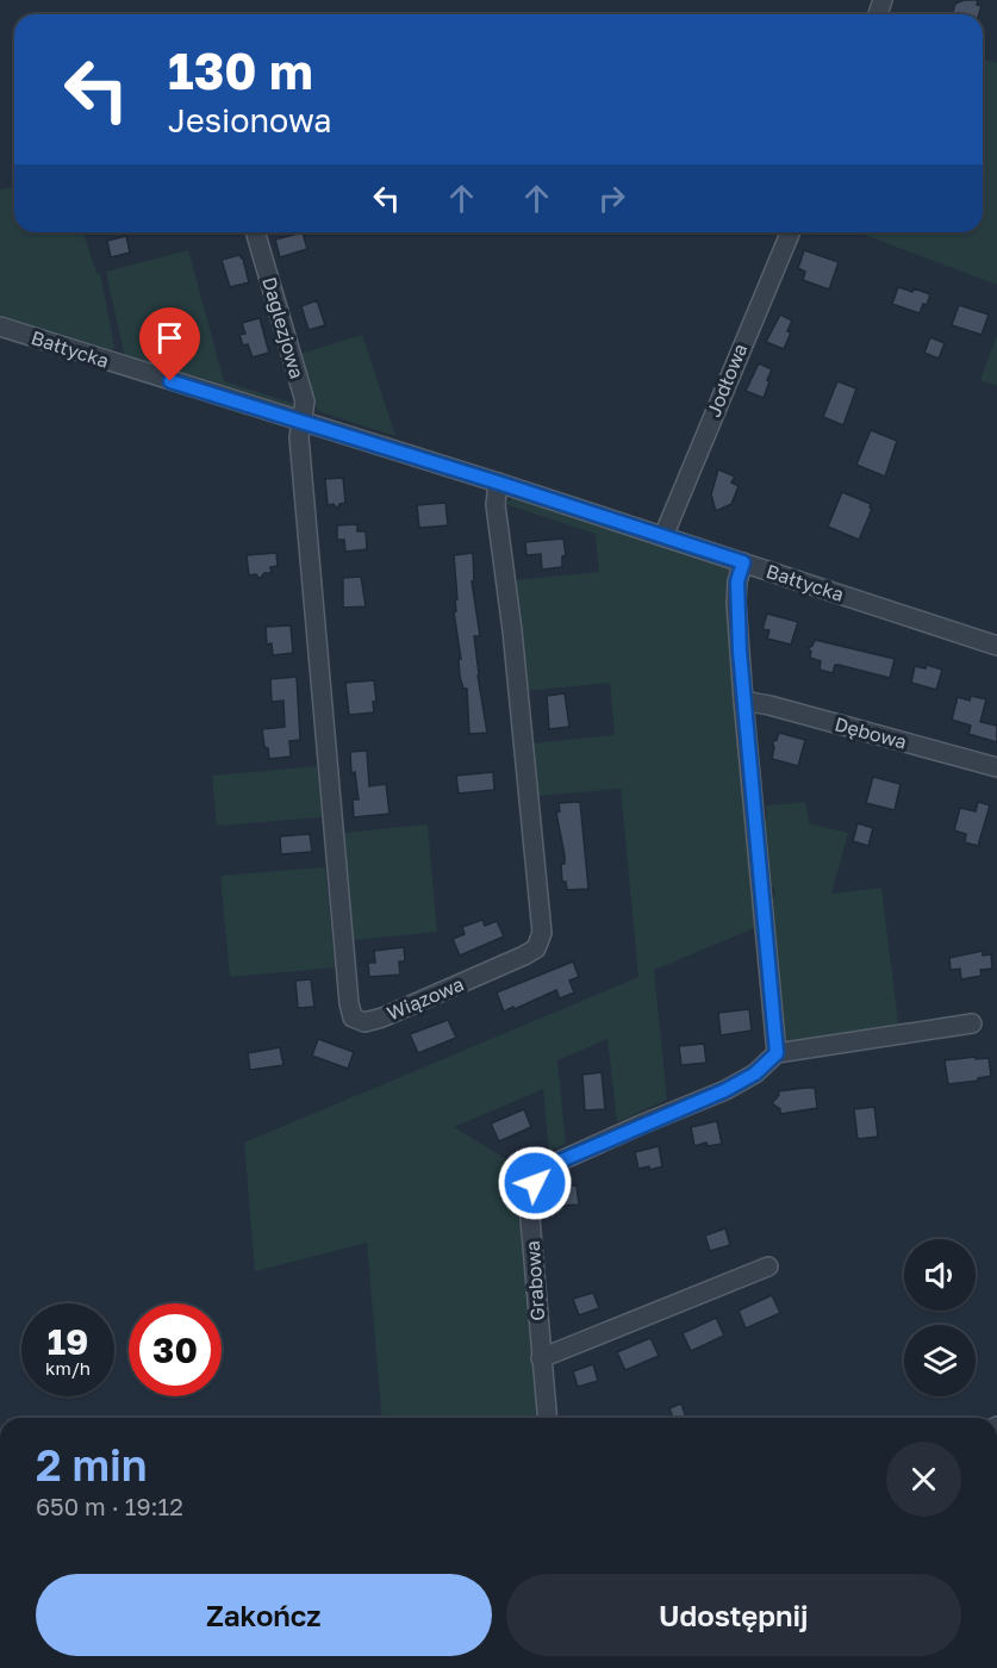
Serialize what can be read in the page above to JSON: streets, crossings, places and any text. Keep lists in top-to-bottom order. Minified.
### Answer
{"streets":{"street":["Daglezjowa","Bałtycka","Jodłowa","Dębowa","Wiązowa","Grabowa"]},"crossings":[["Daglezjowa","Bałtycka"],["Daglezjowa","Wiązowa"],["Bałtycka","Jodłowa"],["Bałtycka","Wiązowa"]],"page":{"turn":["130 m","Jesionowa"],"speed":"19 km/h","limit":"30","heading":["2 min","650 m · 19:12"],"buttons":["Zakończ","Udostępnij"]}}
